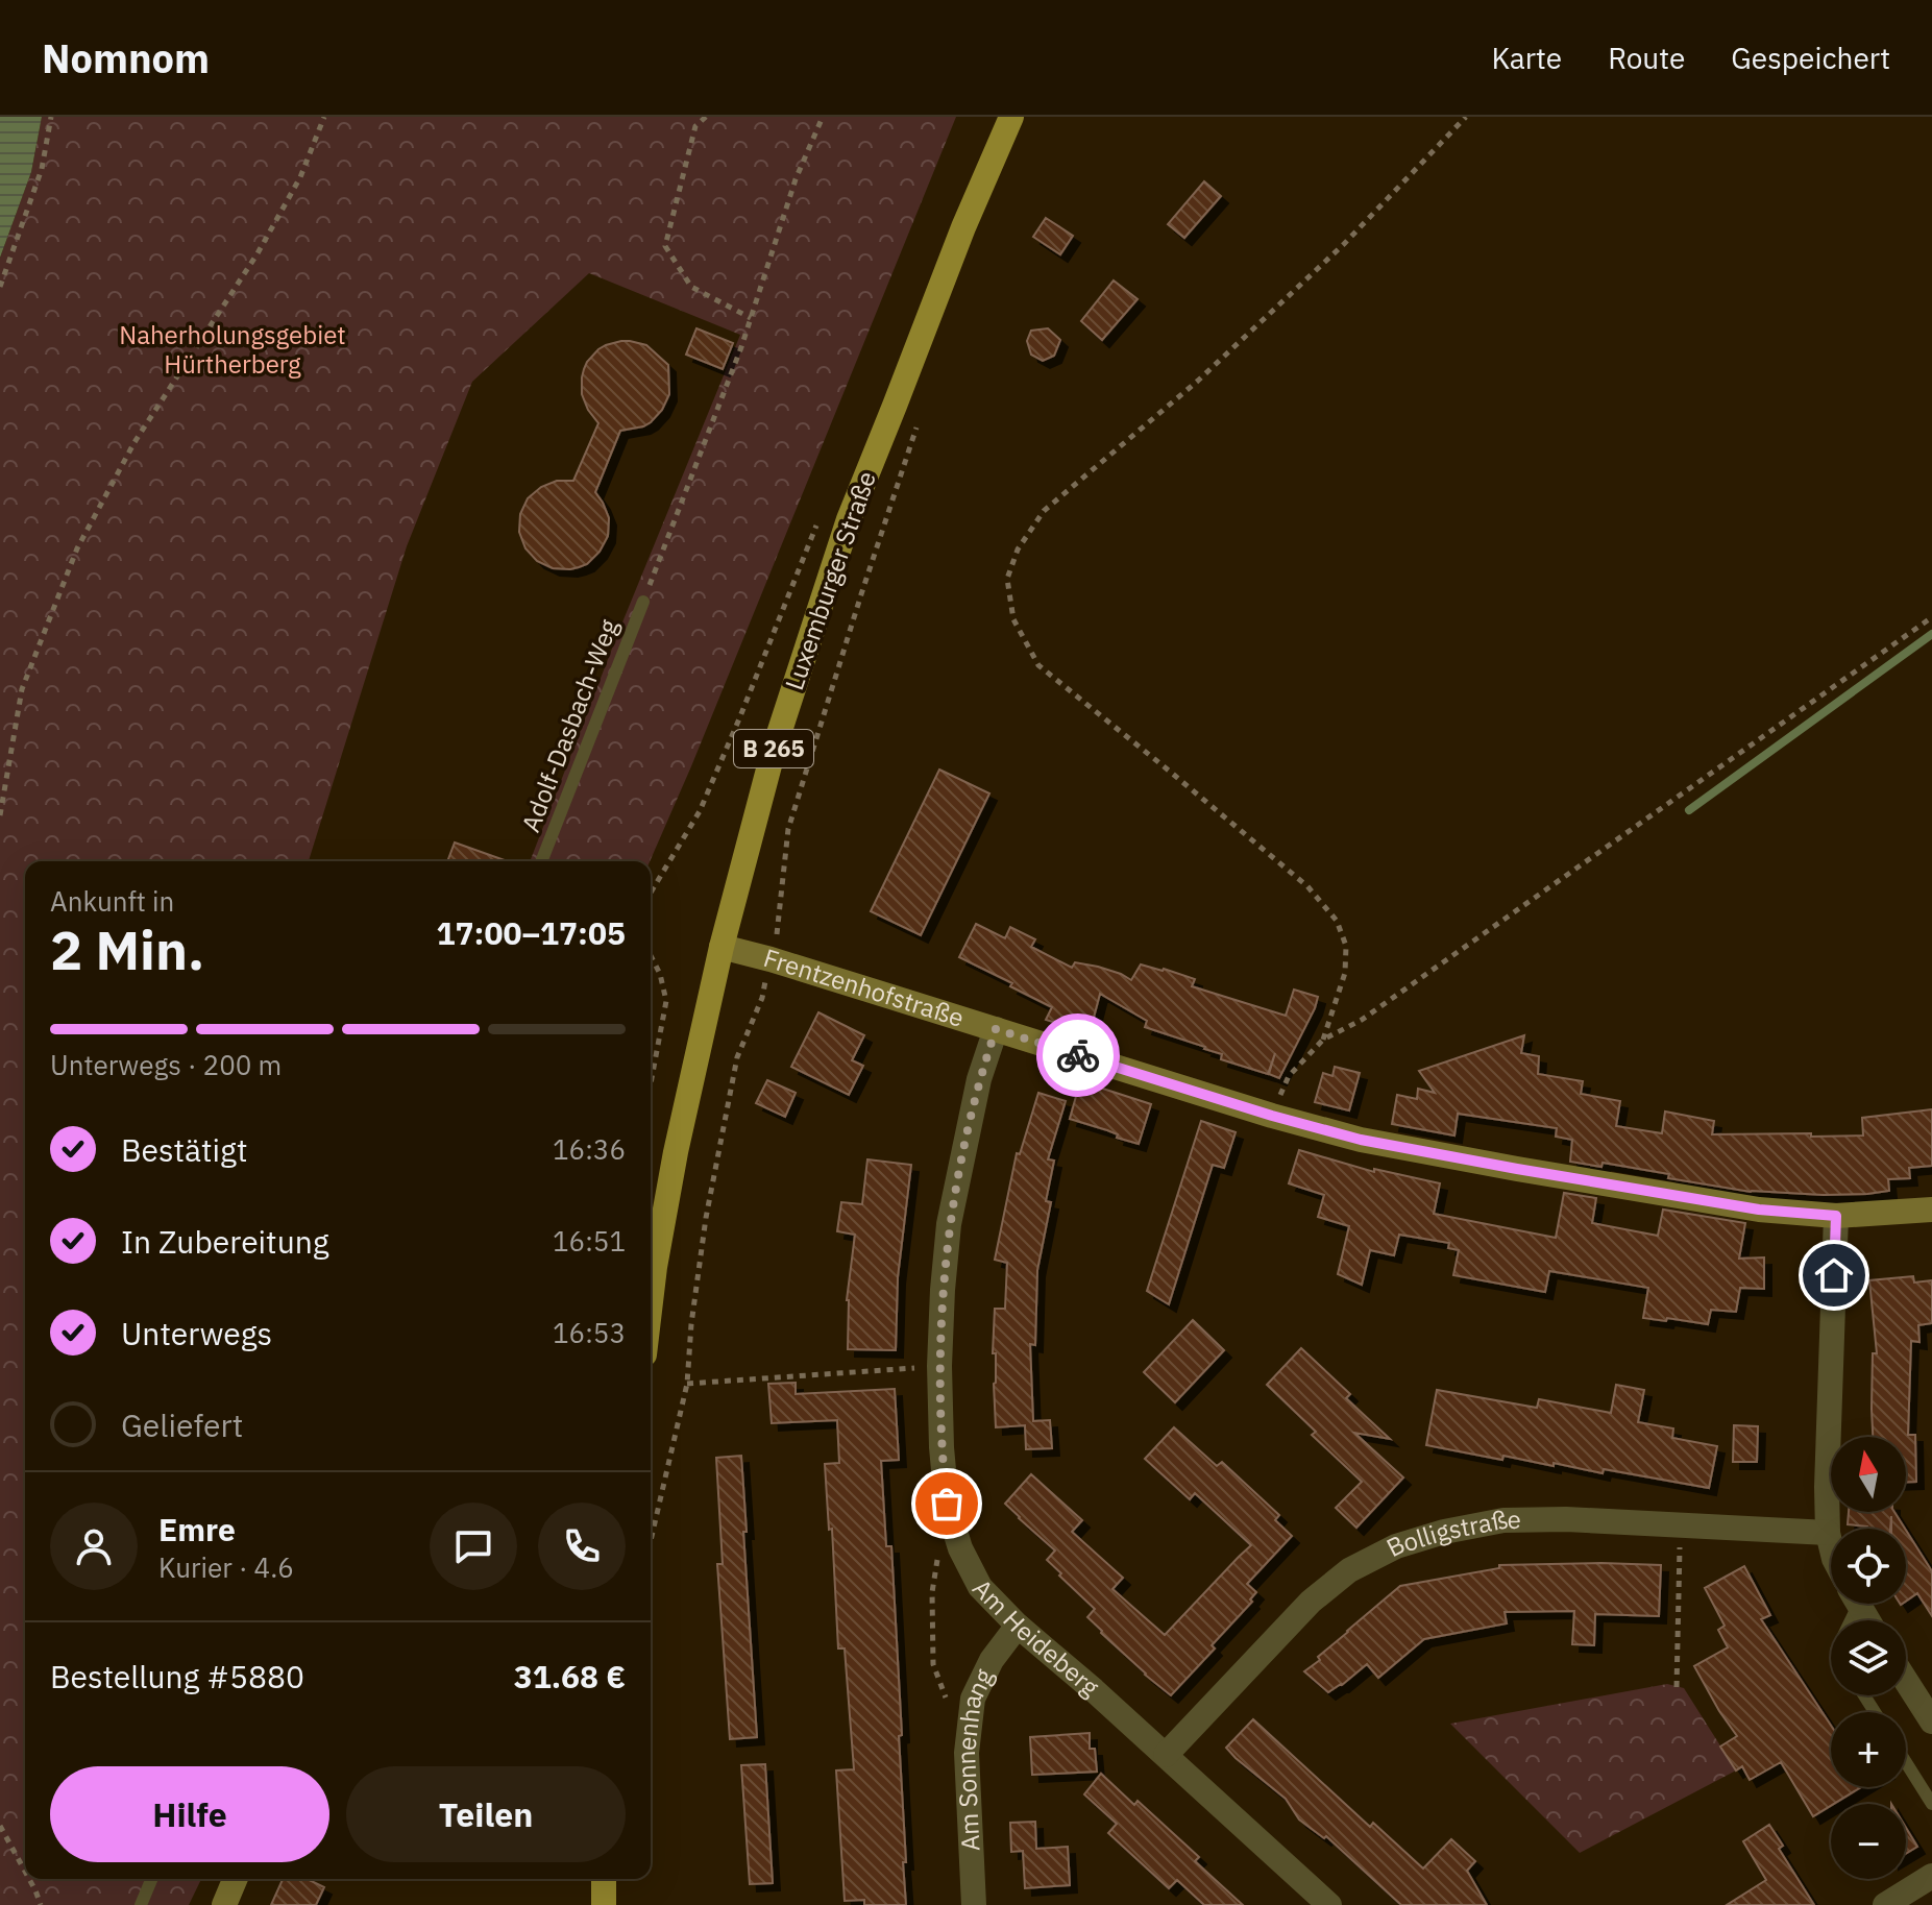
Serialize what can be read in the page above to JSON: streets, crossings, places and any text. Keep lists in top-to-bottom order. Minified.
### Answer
{"streets":{"main road":["Luxemburger Straße","B 265"],"street":["Frentzenhofstraße","Bolligstraße","Am Heideberg","Am Sonnenhang"],"lane":["Adolf-Dasbach-Weg"]},"crossings":[["Luxemburger Straße","Frentzenhofstraße"],["Frentzenhofstraße","Am Heideberg"],["Bolligstraße","Am Heideberg"],["Am Heideberg","Am Sonnenhang"]],"parks":["Naherholungsgebiet Hürtherberg"],"north":"top","page":{"header":"Nomnom","nav":["Karte","Route","Gespeichert"],"heading":["2 Min.","Ankunft in","17:00–17:05"],"panel":["Emre","Kurier · 4.6","Bestellung #5880","31.68 €"],"bar":"Unterwegs · 200 m","list":[["Bestätigt","16:36"],["In Zubereitung","16:51"],["Unterwegs","16:53"],"Geliefert"],"map_buttons":["+","−"],"buttons":["Hilfe","Teilen"]}}
